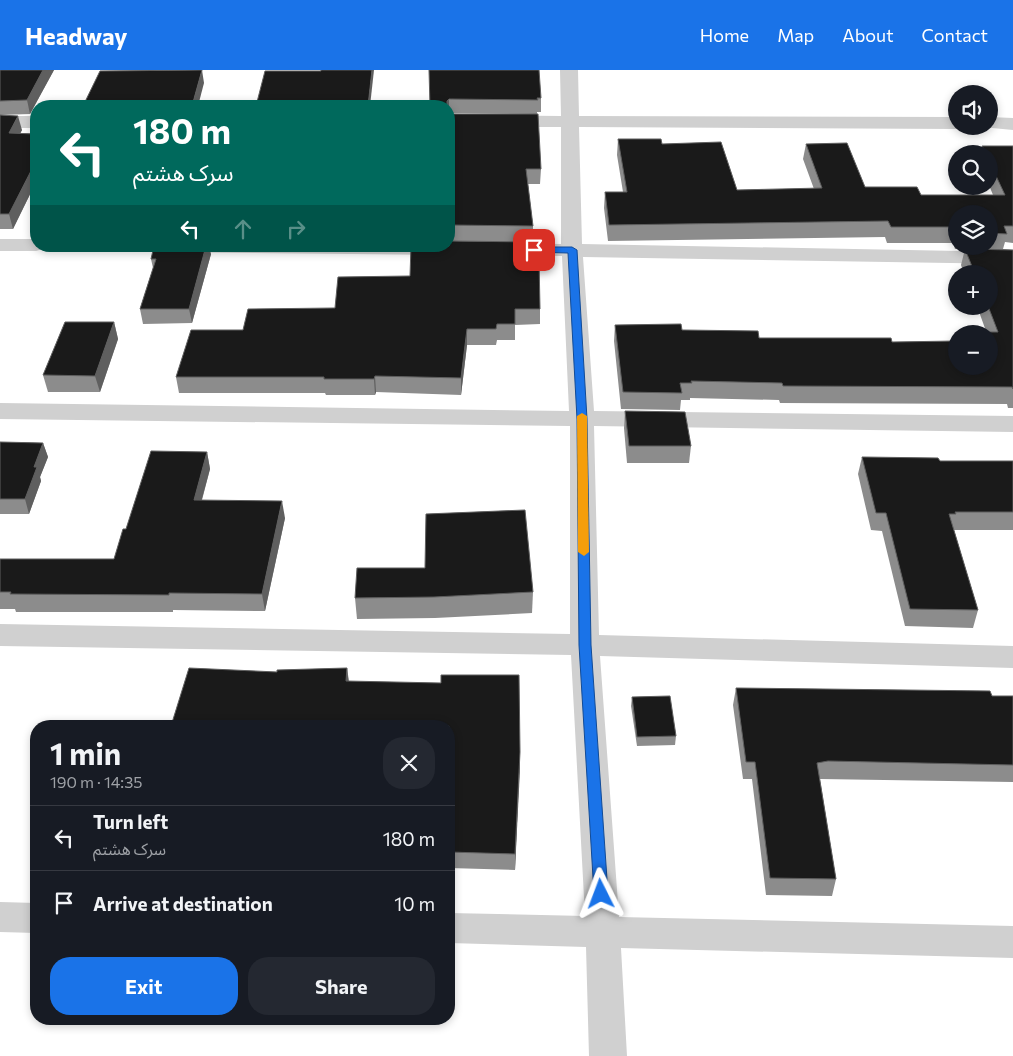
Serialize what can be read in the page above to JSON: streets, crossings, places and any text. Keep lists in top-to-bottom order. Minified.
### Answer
{"page":{"header":"Headway","nav":["Home","Map","About","Contact"],"map_buttons":["+","−"],"turn":["180 m","سرک هشتم"],"heading":["1 min","190 m · 14:35"],"list":[{"name":"Turn left","note":"سرک هشتم","value":"180 m"},{"name":"Arrive at destination","value":"10 m"}],"buttons":["Exit","Share"]}}
